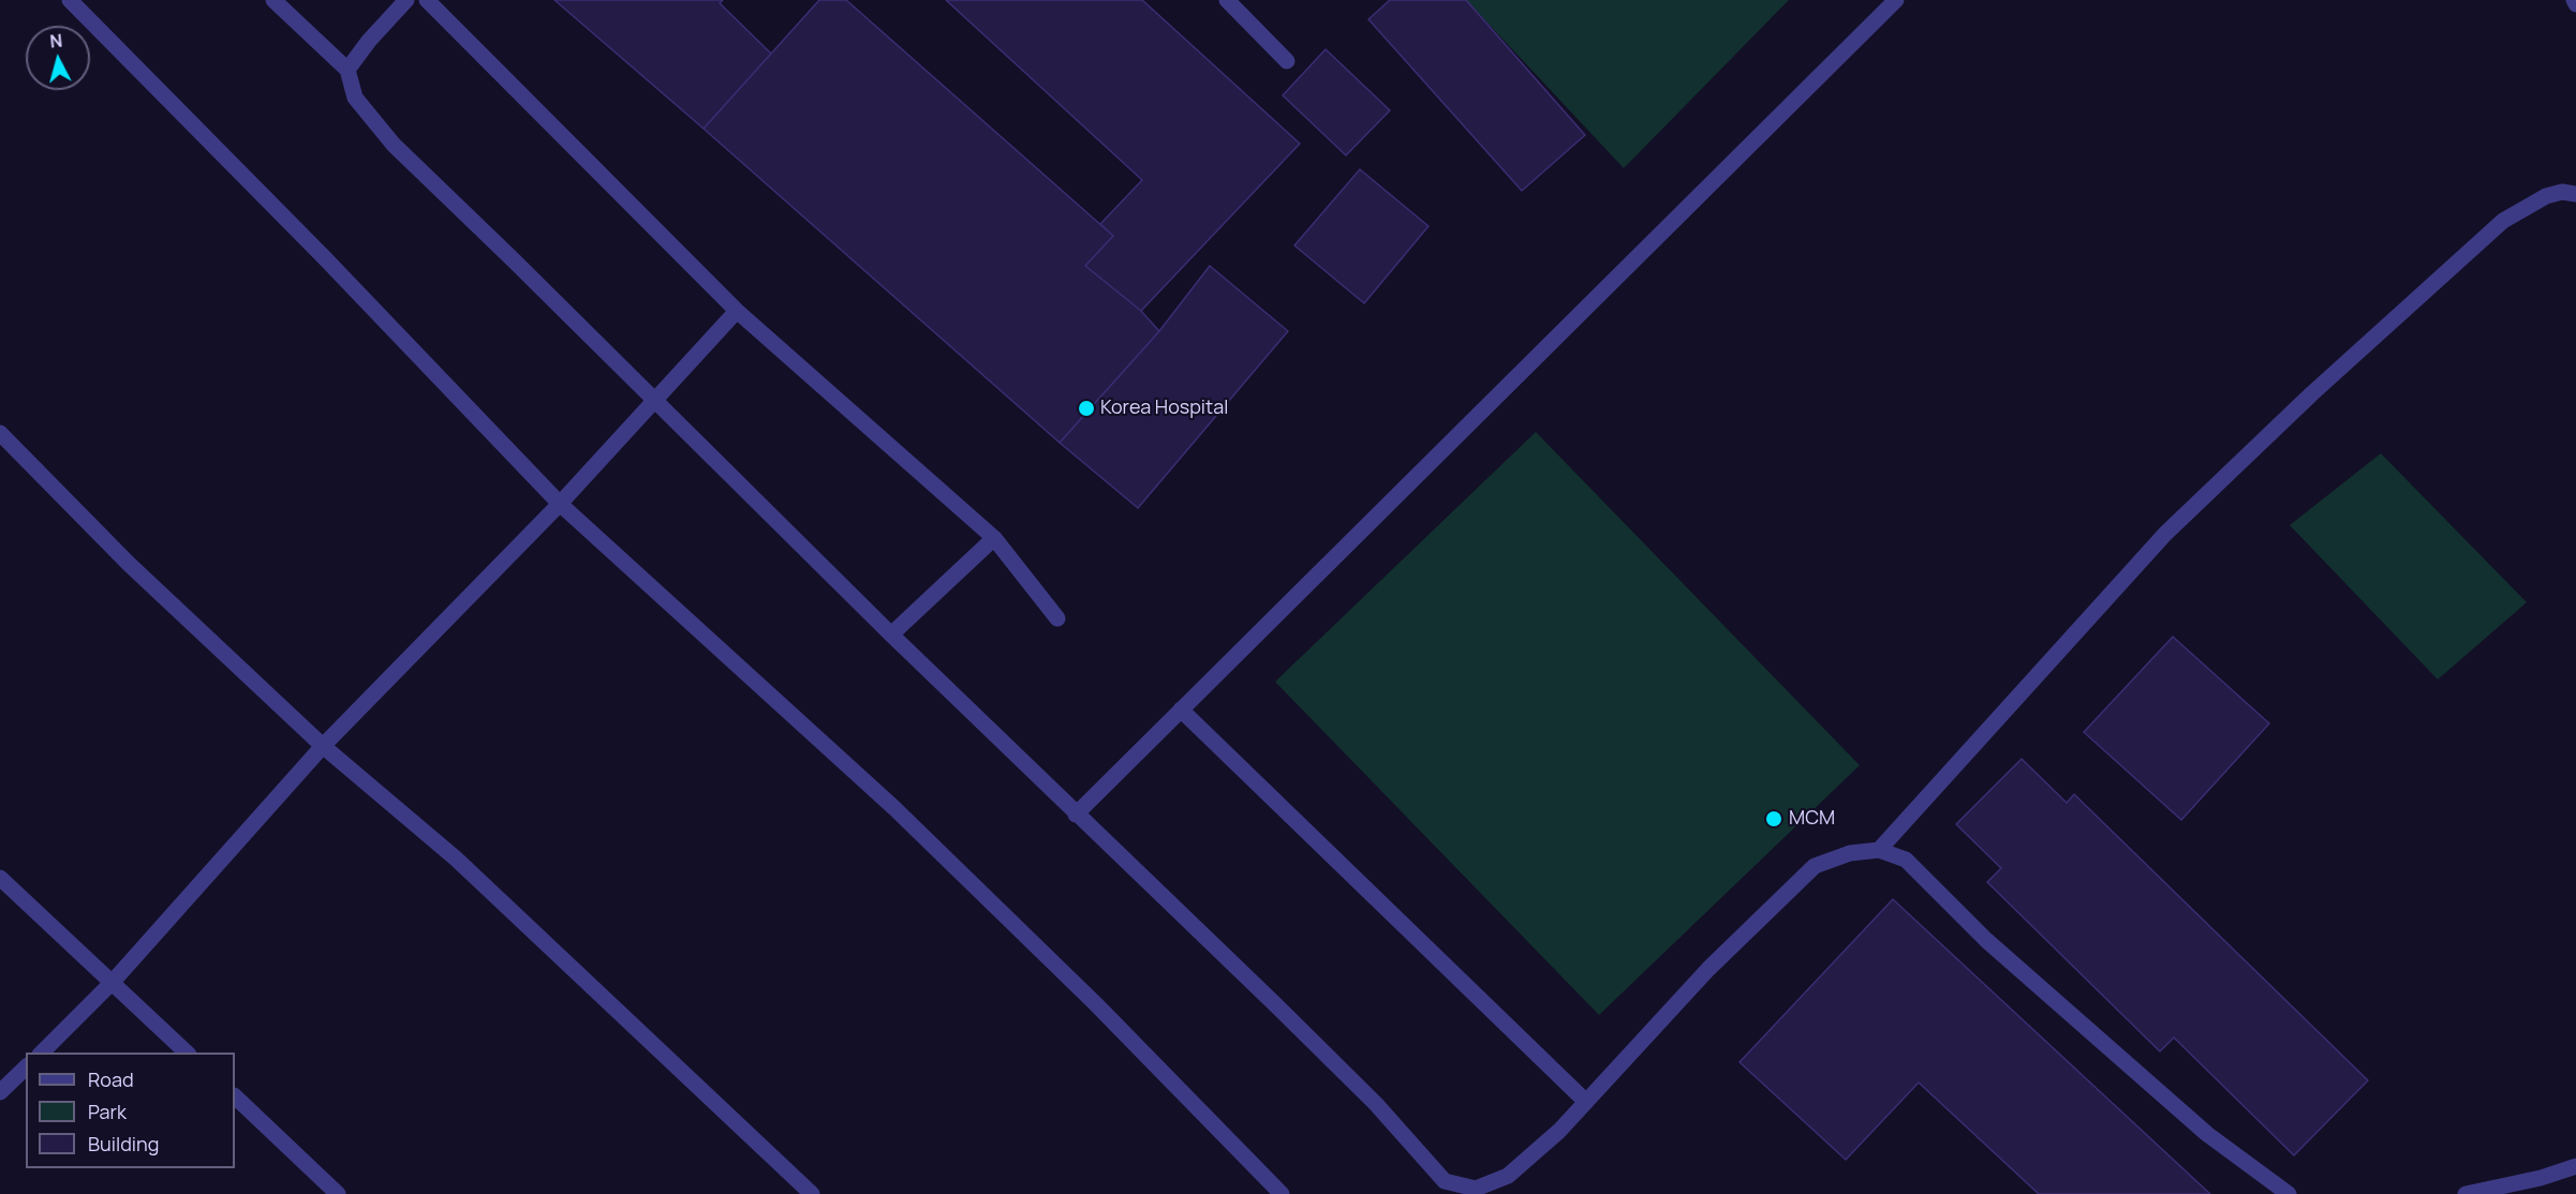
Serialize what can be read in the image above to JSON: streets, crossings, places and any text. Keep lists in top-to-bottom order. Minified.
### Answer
{"places":["Korea Hospital","MCM"],"legend":["Road","Park","Building"],"north":"top"}
